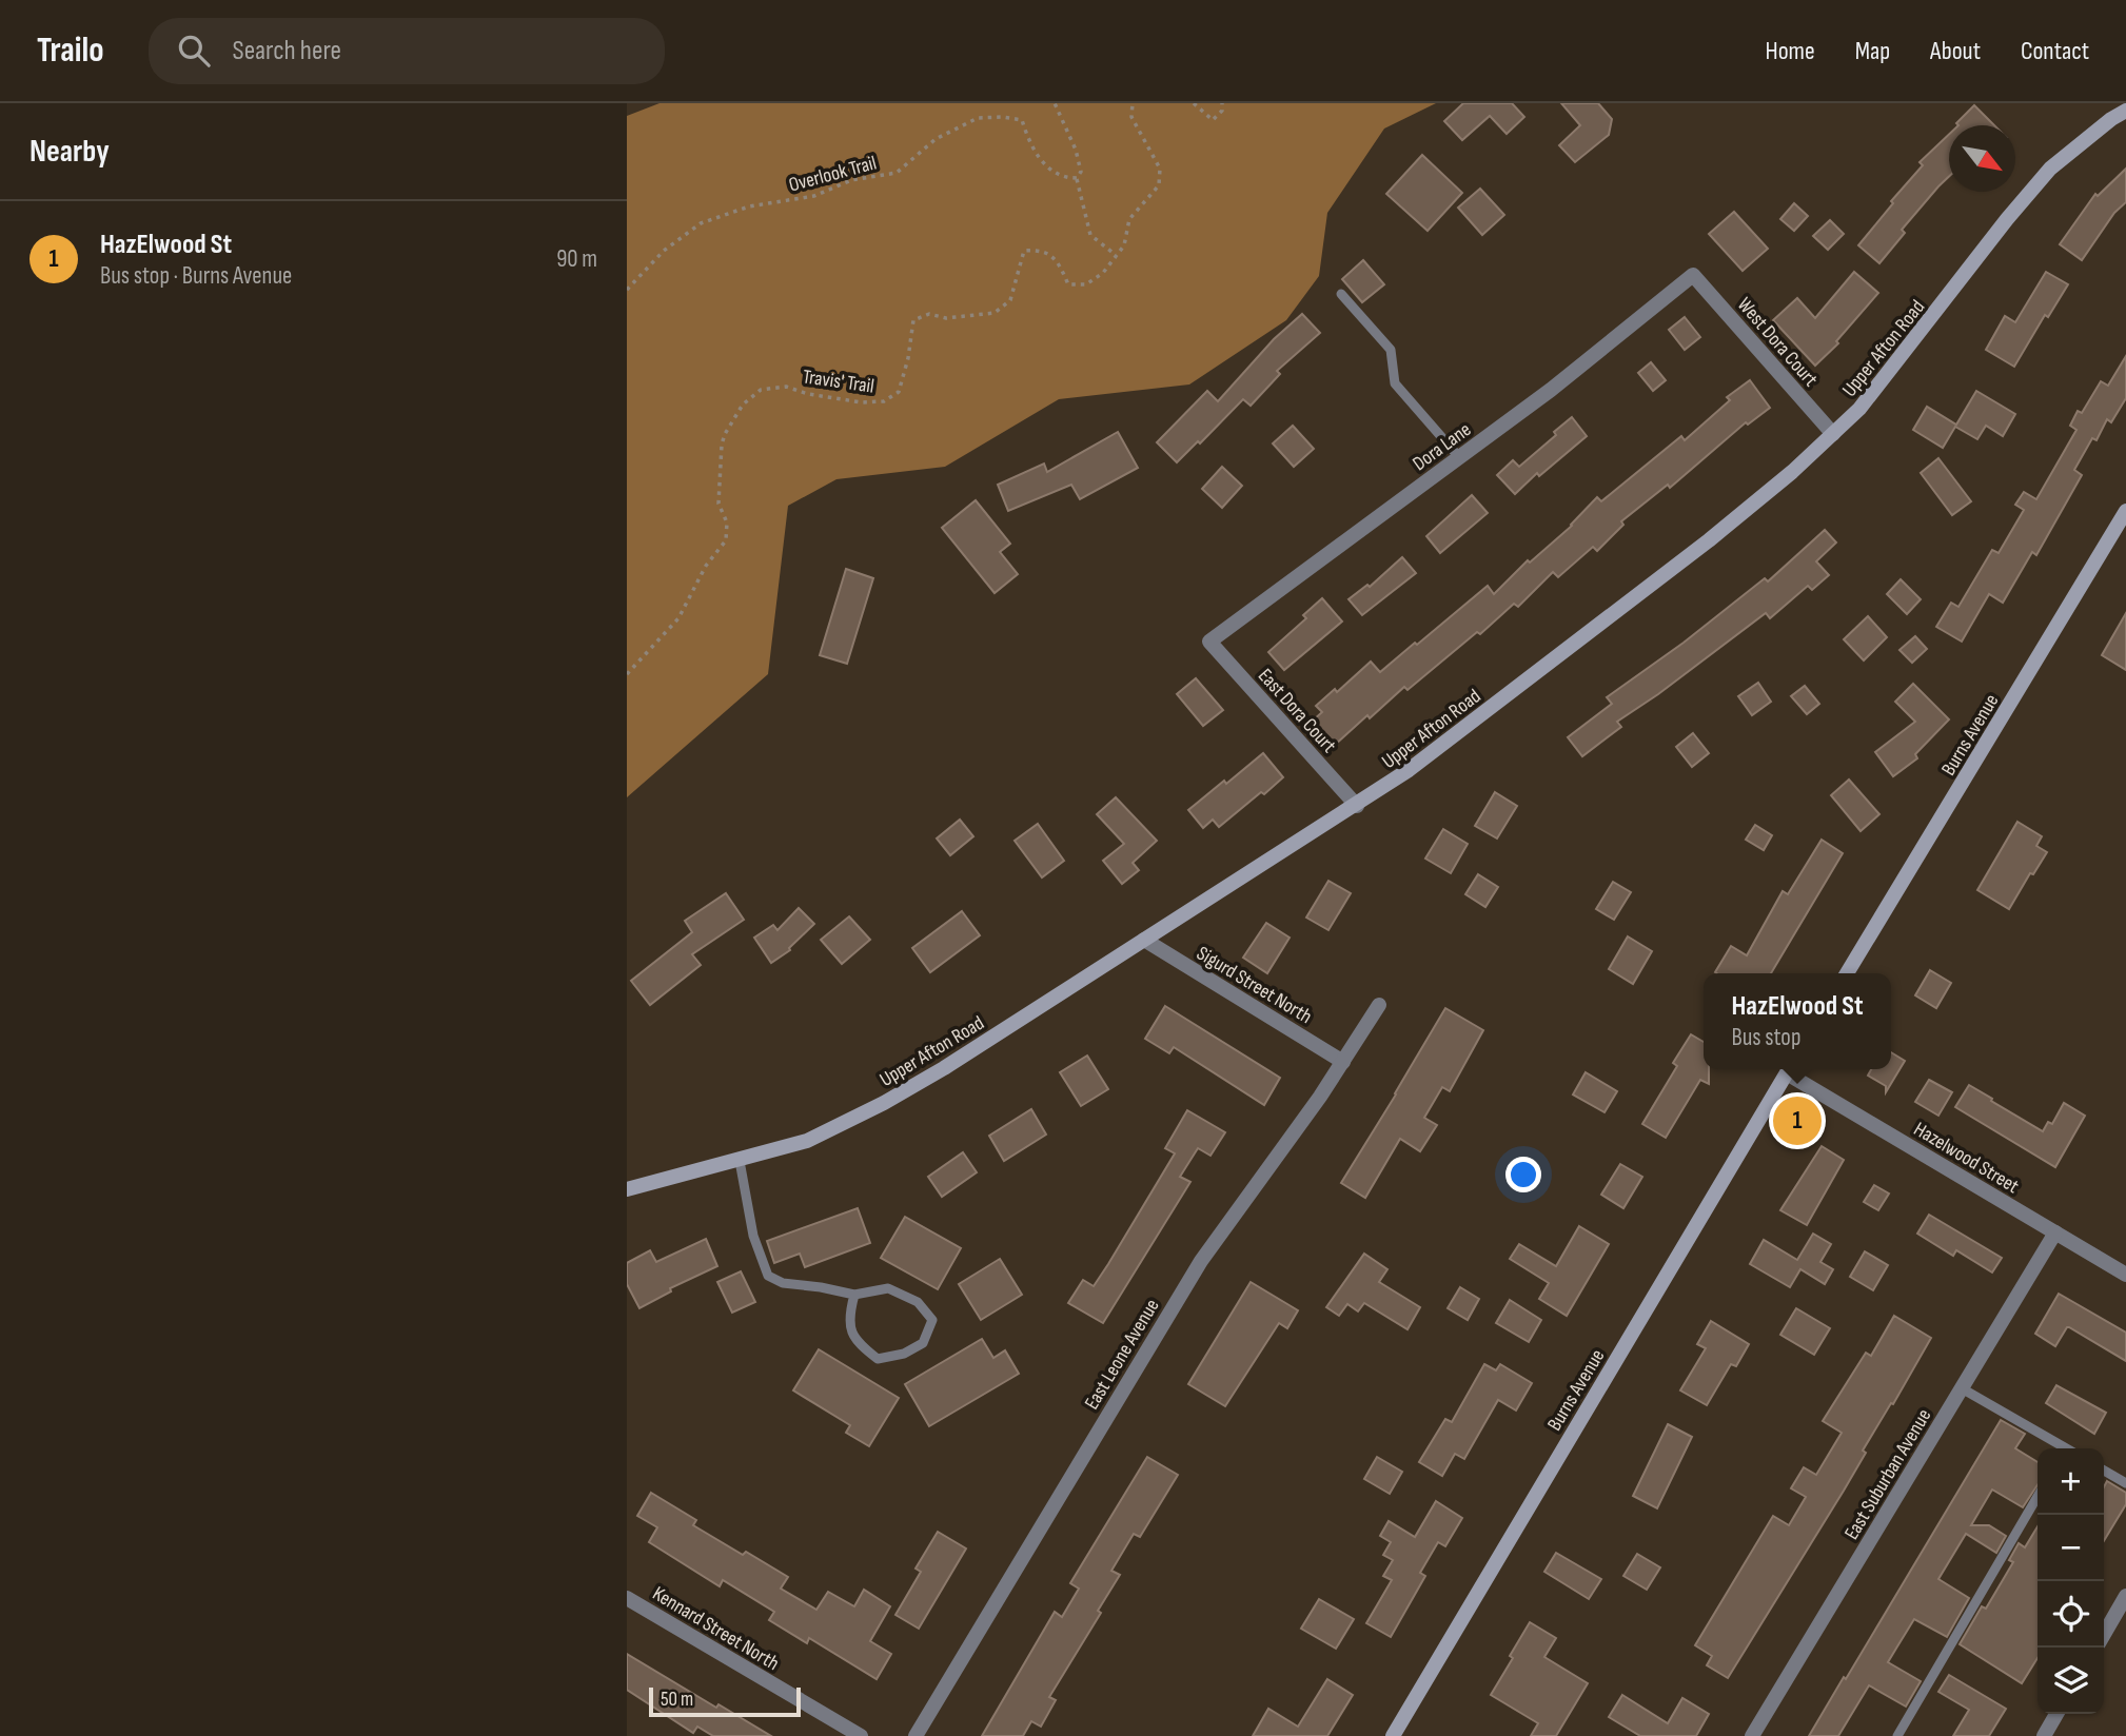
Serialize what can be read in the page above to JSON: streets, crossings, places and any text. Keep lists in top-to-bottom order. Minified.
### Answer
{"streets":{"street":["West Dora Court","Upper Afton Road","Dora Lane","East Dora Court","Burns Avenue","Sigurd Street North","Hazelwood Street","East Leone Avenue","East Suburban Avenue","Kennard Street North"],"path":["Overlook Trail","Travis' Trail"]},"crossings":[["West Dora Court","Upper Afton Road"],["West Dora Court","Dora Lane"],["Upper Afton Road","East Dora Court"],["Upper Afton Road","Sigurd Street North"],["Dora Lane","East Dora Court"],["Sigurd Street North","East Leone Avenue"],["Hazelwood Street","East Suburban Avenue"]],"scale_bar":"50 m","north":"bottom right","page":{"header":"Trailo","search":"Search here","nav":["Home","Map","About","Contact"],"heading":"Nearby","list":[{"mark":"1","name":"HazElwood St","note":"Bus stop · Burns Avenue","value":"90 m"}],"popup":["HazElwood St","Bus stop"],"pins":"1","map_buttons":["+","−"],"scale":"50 m"}}
